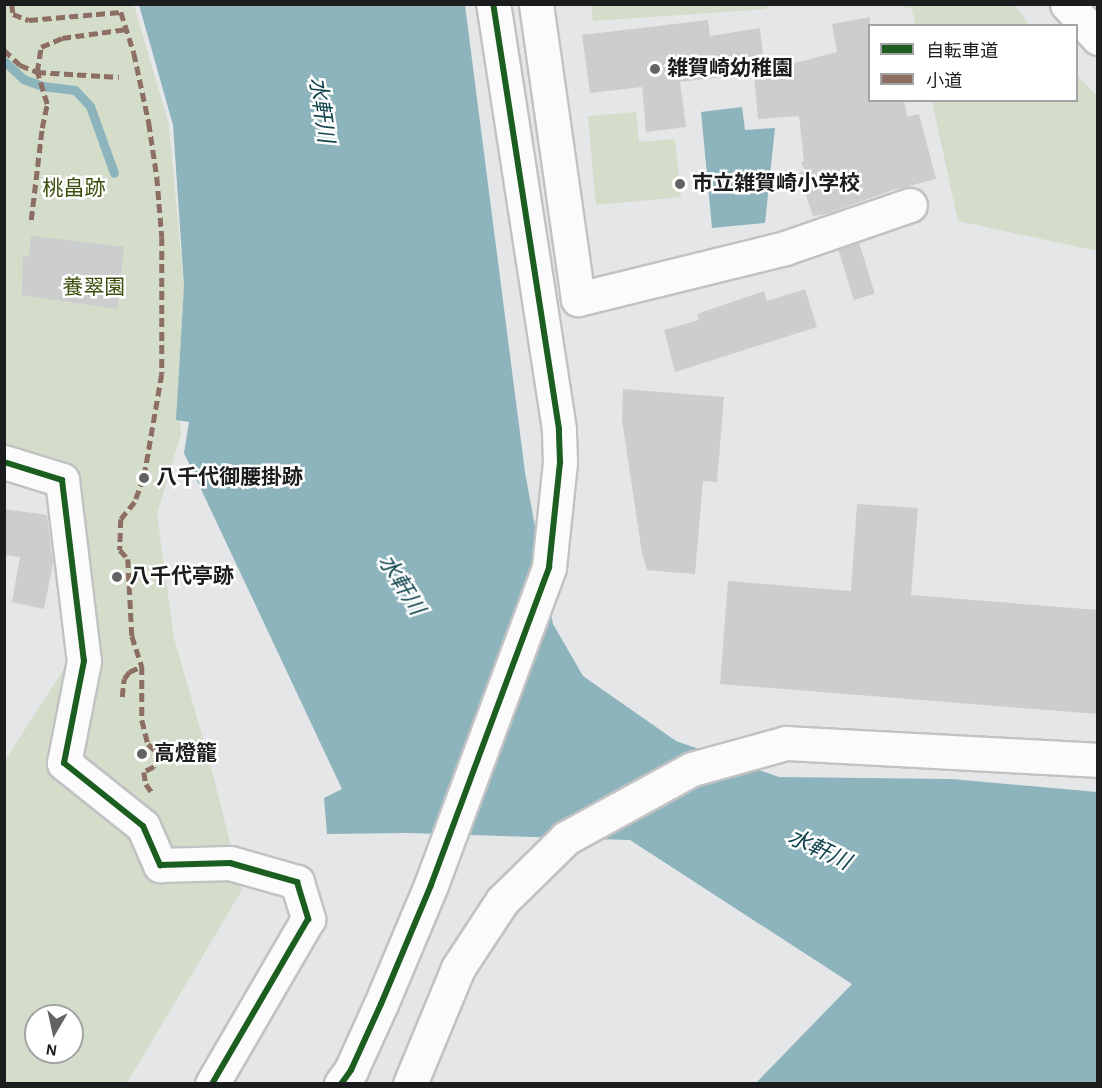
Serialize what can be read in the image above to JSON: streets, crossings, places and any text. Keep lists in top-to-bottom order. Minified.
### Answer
{"water":["水軒川"],"parks":["桃畠跡","養翠園"],"places":["雑賀崎幼稚園","市立雑賀崎小学校","八千代御腰掛跡","八千代亭跡","高燈籠"],"legend":["自転車道","小道"],"north":"bottom"}
